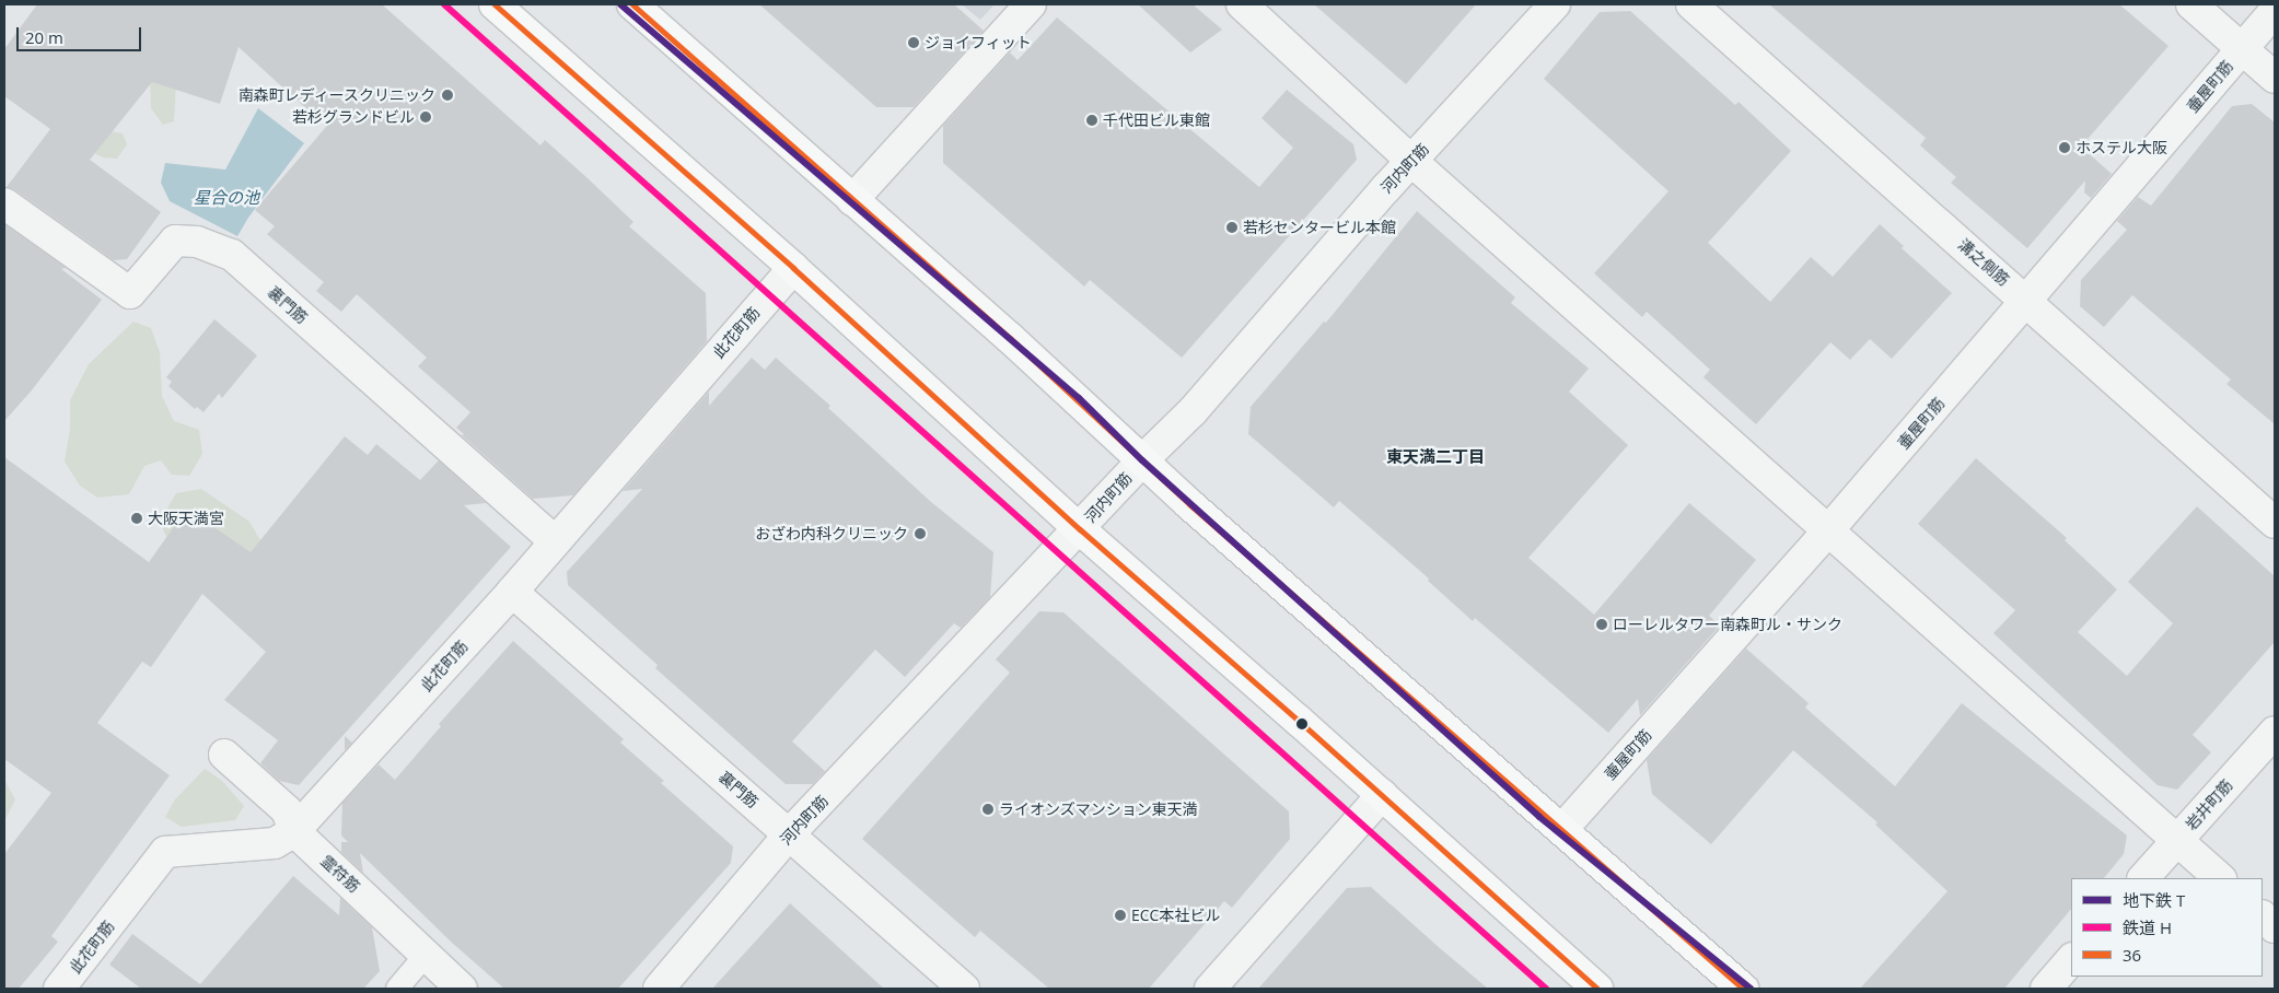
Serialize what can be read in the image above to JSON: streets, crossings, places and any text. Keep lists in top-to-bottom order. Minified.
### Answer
{"streets":{"street":["壷屋町筋","河内町筋","溝之側筋","裏門筋","此花町筋","岩井町筋","霊符筋"]},"crossings":[["壷屋町筋","溝之側筋"],["河内町筋","裏門筋"],["裏門筋","此花町筋"],["此花町筋","霊符筋"]],"districts":["東天満二丁目"],"water":["星合の池"],"places":["ジョイフィット","南森町レディースクリニック","若杉グランドビル","千代田ビル東館","ホステル大阪","若杉センタービル本館","大阪天満宮","おざわ内科クリニック","ローレルタワー南森町ル・サンク","ライオンズマンション東天満","ECC本社ビル"],"lines":["metro line T","rail line H","transit line 36"],"legend":["地下鉄 T","鉄道 H","36"],"scale_bar":"20 m"}
